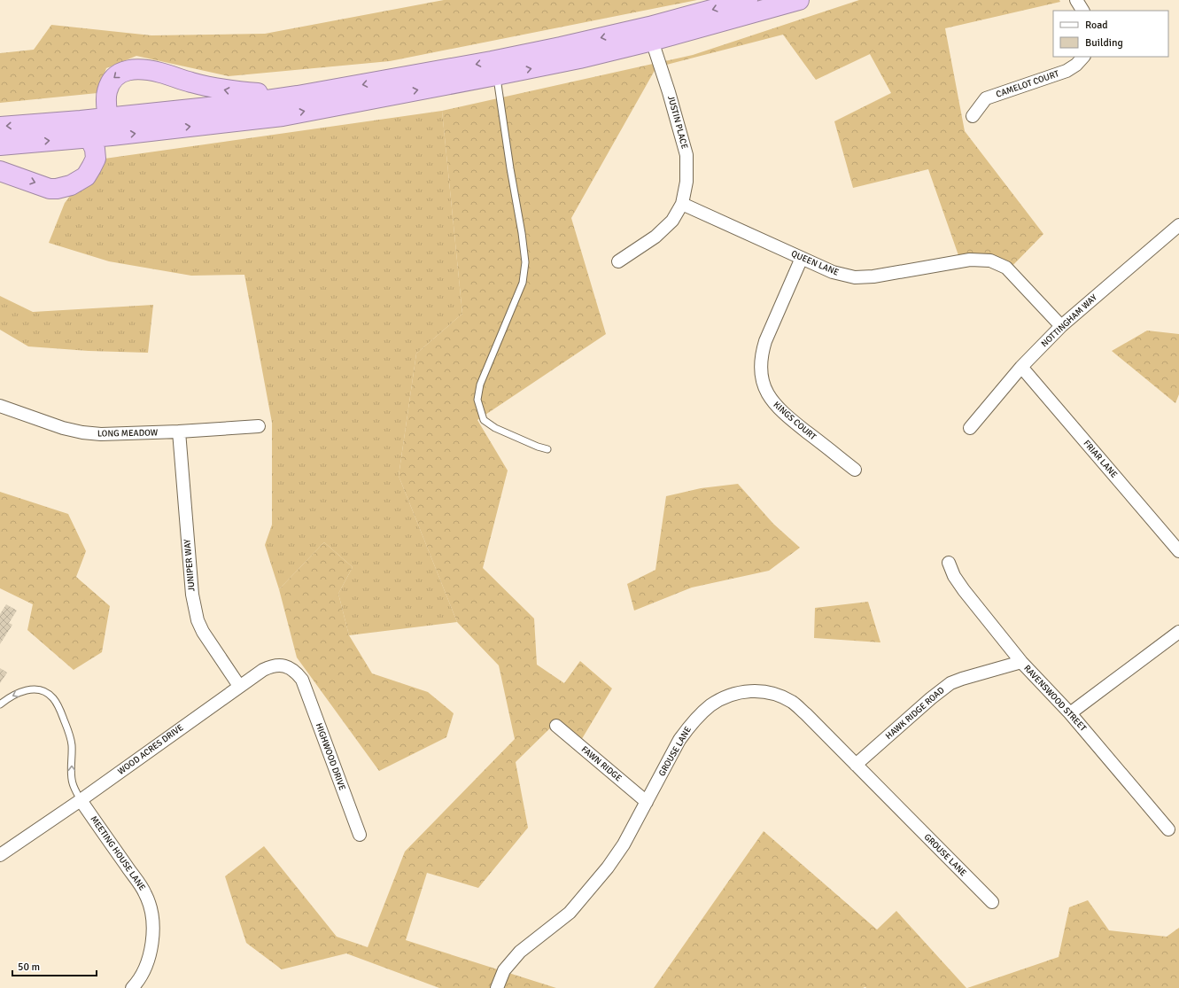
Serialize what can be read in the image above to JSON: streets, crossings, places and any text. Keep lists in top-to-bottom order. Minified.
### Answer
{"streets":{"street":["CAMELOT COURT","JUSTIN PLACE","QUEEN LANE","NOTTINGHAM WAY","KINGS COURT","LONG MEADOW","FRIAR LANE","JUNIPER WAY","RAVENSWOOD STREET","HAWK RIDGE ROAD","WOOD ACRES DRIVE","GROUSE LANE","HIGHWOOD DRIVE","FAWN RIDGE","MEETING HOUSE LANE"]},"crossings":[["JUSTIN PLACE","QUEEN LANE"],["QUEEN LANE","NOTTINGHAM WAY"],["QUEEN LANE","KINGS COURT"],["NOTTINGHAM WAY","FRIAR LANE"],["LONG MEADOW","JUNIPER WAY"],["JUNIPER WAY","WOOD ACRES DRIVE"],["RAVENSWOOD STREET","HAWK RIDGE ROAD"],["HAWK RIDGE ROAD","GROUSE LANE"],["WOOD ACRES DRIVE","HIGHWOOD DRIVE"],["WOOD ACRES DRIVE","MEETING HOUSE LANE"],["GROUSE LANE","FAWN RIDGE"]],"legend":["Road","Building"],"scale_bar":"50 m"}
